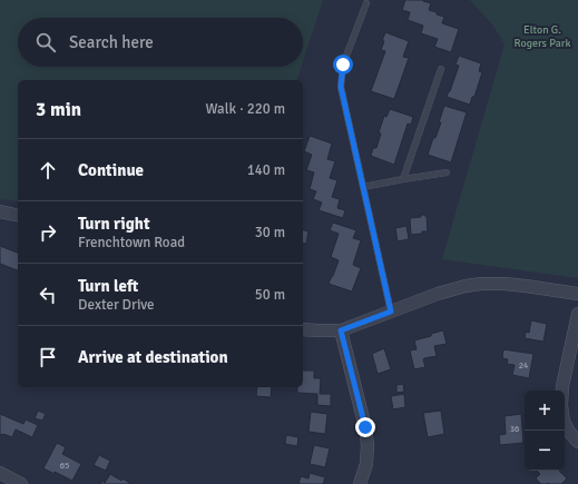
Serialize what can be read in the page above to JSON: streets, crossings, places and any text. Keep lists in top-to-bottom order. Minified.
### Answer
{"parks":["Elton G. Rogers Park"],"house_numbers":["24","36","65"],"page":{"search":"Search here","heading":["3 min","Walk · 220 m"],"list":[["Continue","140 m"],["Turn right","Frenchtown Road","30 m"],["Turn left","Dexter Drive","50 m"],"Arrive at destination"],"map_buttons":["+","−"]}}
